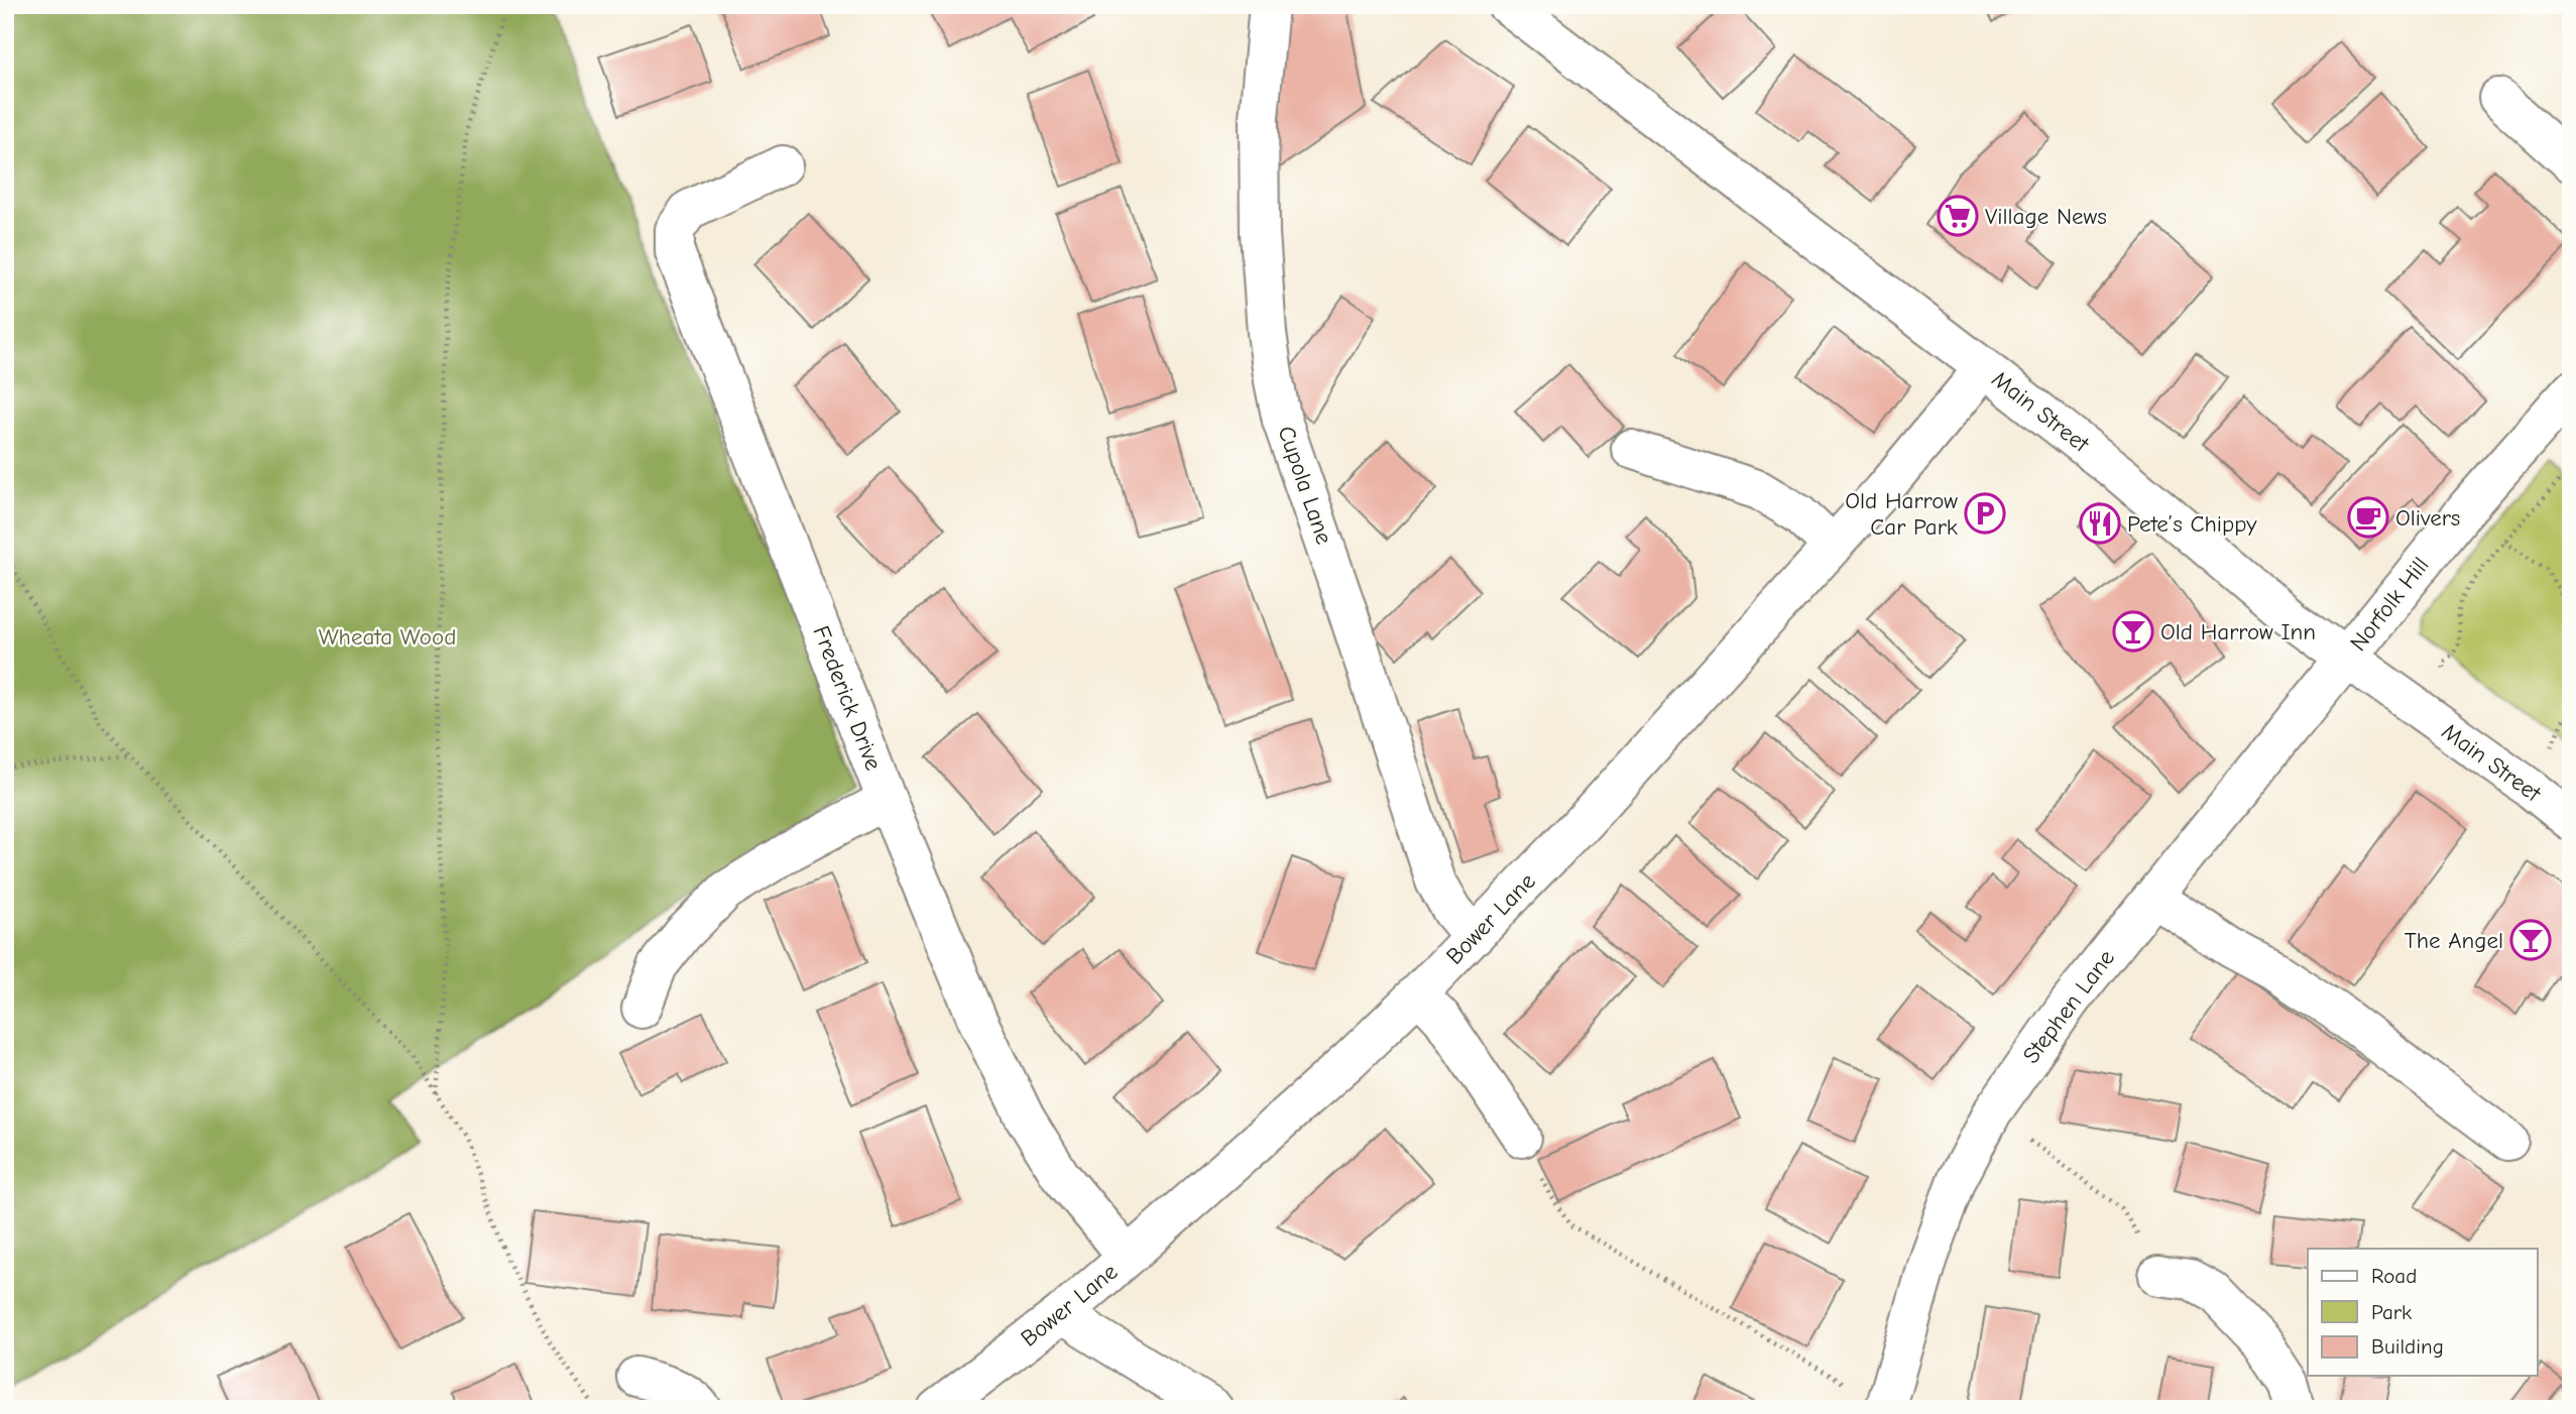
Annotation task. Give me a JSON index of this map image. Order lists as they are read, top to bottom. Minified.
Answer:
{"streets":{"street":["Main Street","Cupola Lane","Norfolk Hill","Frederick Drive","Bower Lane","Stephen Lane"]},"crossings":[["Main Street","Norfolk Hill"],["Main Street","Bower Lane"],["Main Street","Stephen Lane"],["Cupola Lane","Bower Lane"],["Norfolk Hill","Stephen Lane"],["Frederick Drive","Bower Lane"]],"parks":["Wheata Wood"],"places":{"supermarket":["Village News"],"parking":["Old Harrow Car Park"],"cafe":["Olivers"],"restaurant":["Pete’s Chippy"],"bar":["Old Harrow Inn","The Angel"]},"legend":["Road","Park","Building"]}
